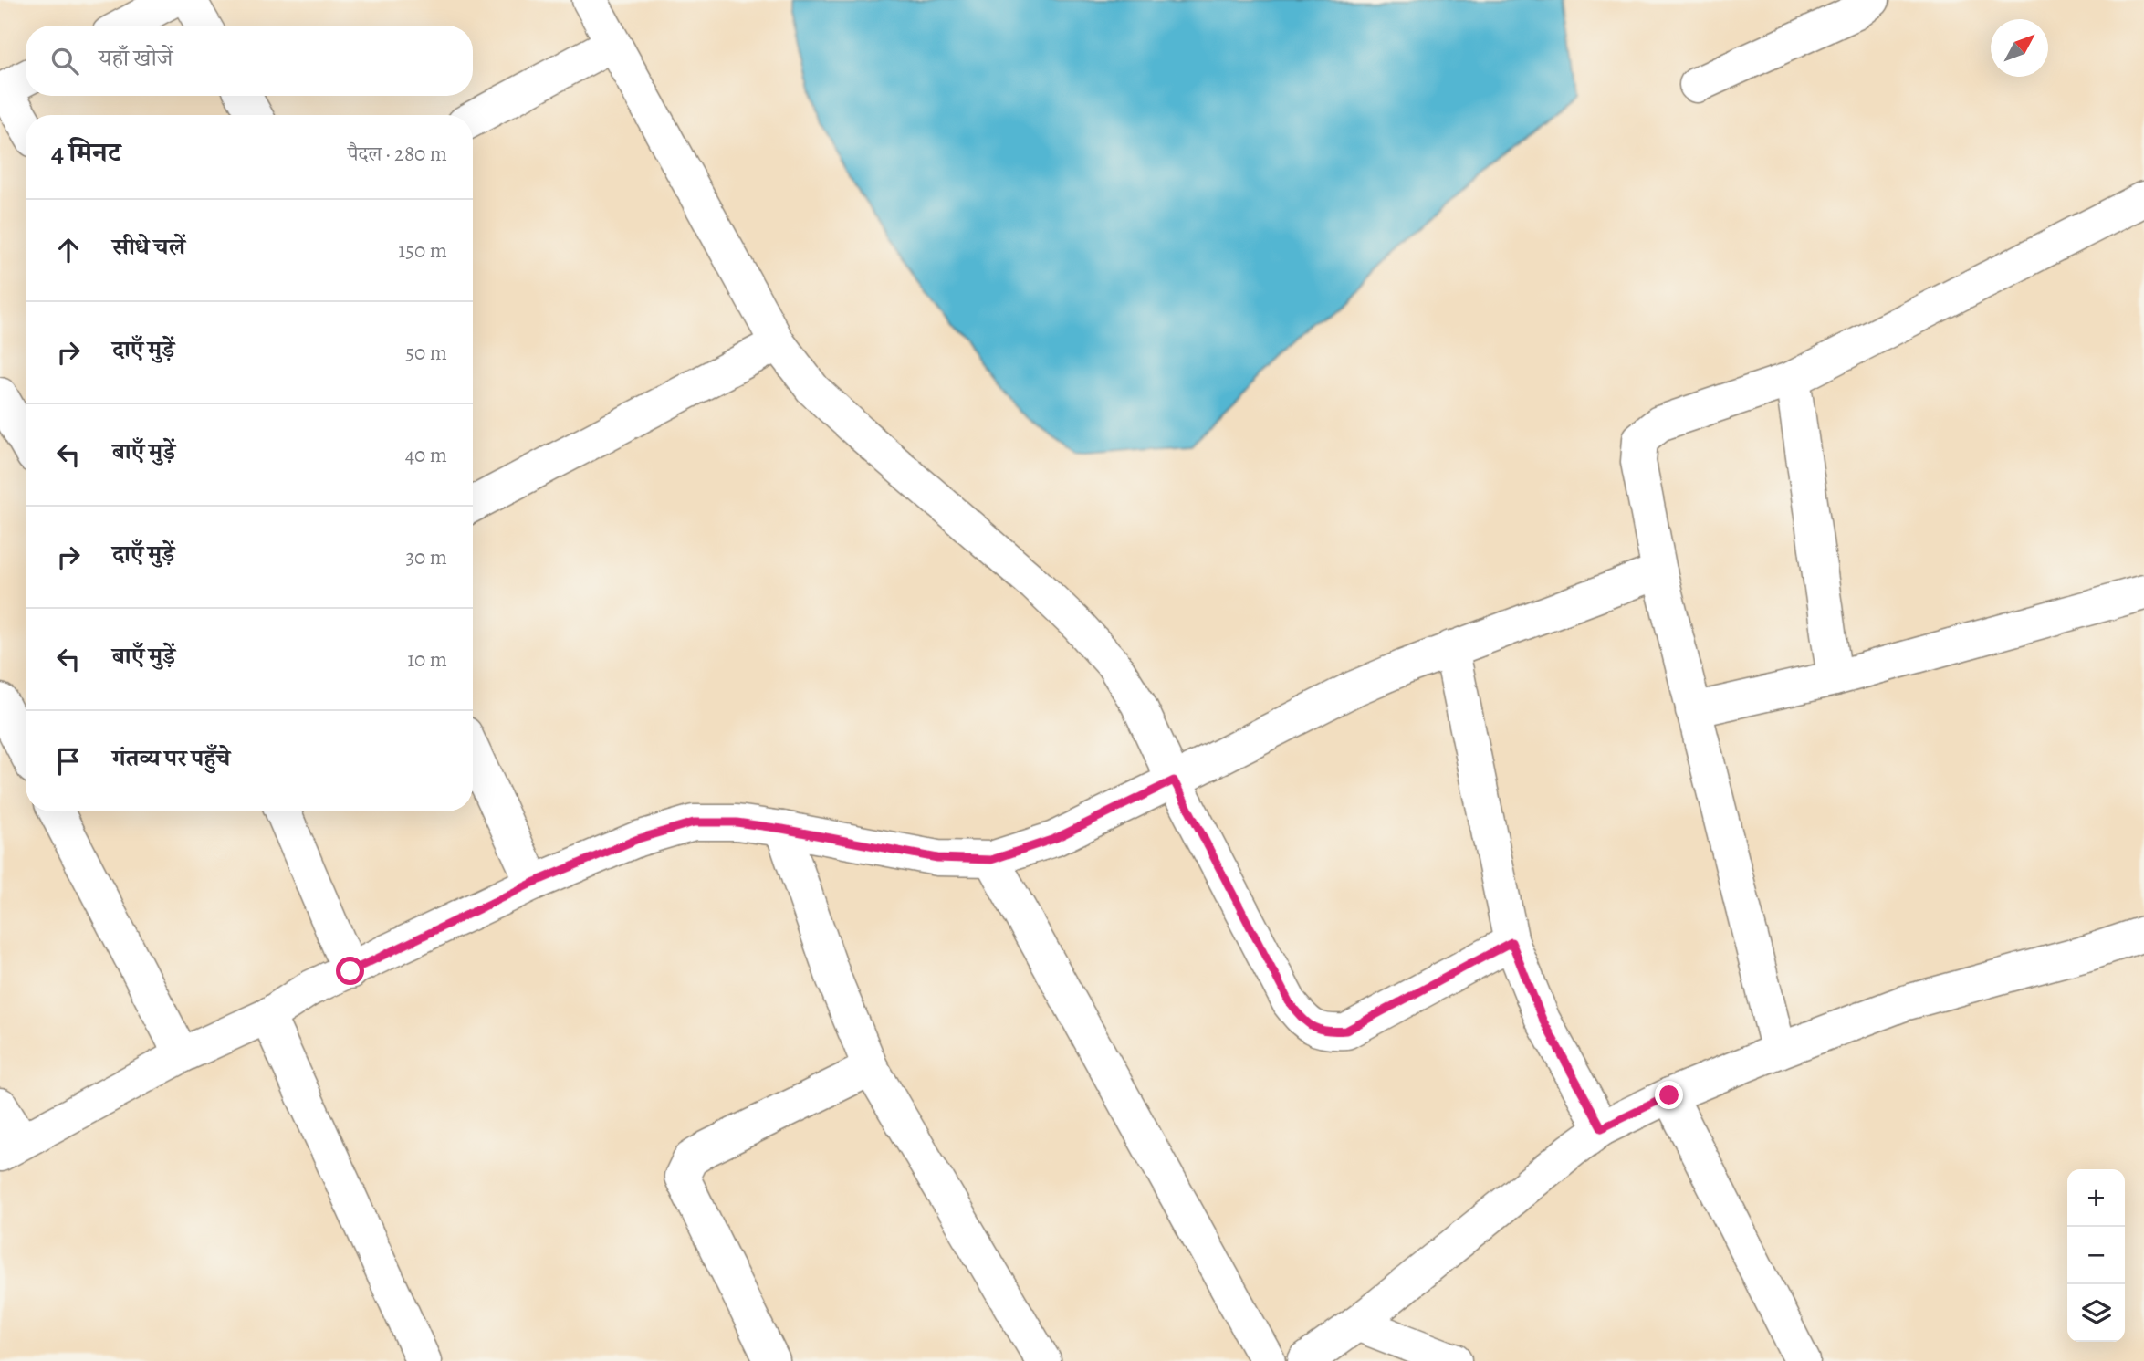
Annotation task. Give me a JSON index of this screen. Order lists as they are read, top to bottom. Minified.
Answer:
{"north":"top right","page":{"search":"यहाँ खोजें","heading":["4 मिनट","पैदल · 280 m"],"list":[["सीधे चलें","150 m"],["दाएँ मुड़ें","50 m"],["बाएँ मुड़ें","40 m"],["दाएँ मुड़ें","30 m"],["बाएँ मुड़ें","10 m"],"गंतव्य पर पहुँचे"],"map_buttons":["+","−"]}}
